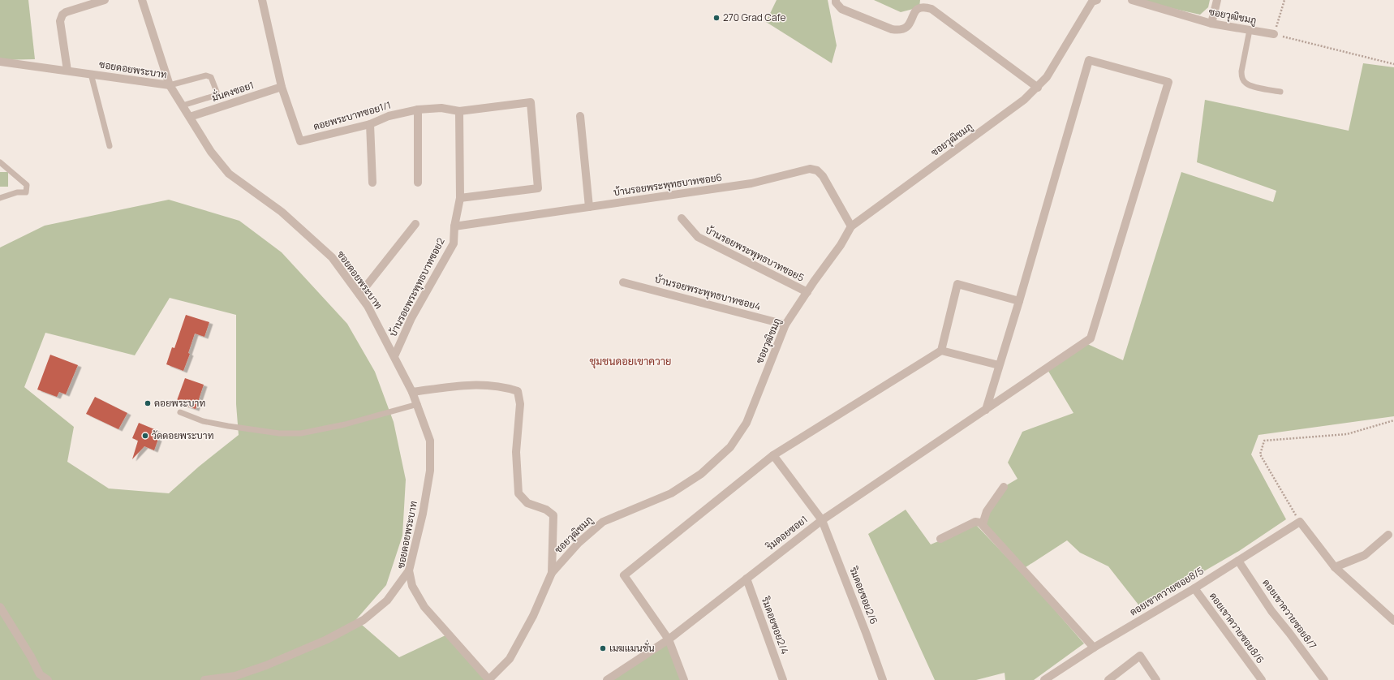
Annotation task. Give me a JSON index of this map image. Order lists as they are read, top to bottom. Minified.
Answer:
{"streets":{"street":["ซอยวุฒิชมภู","ซอยดอยพระบาท","มั่นคงซอย1","ดอยพระบาทซอย1/1","บ้านรอยพระพุทธบาทซอย6","บ้านรอยพระพุทธบาทซอย5","บ้านรอยพระพุทธบาทซอย2","บ้านรอยพระพุทธบาทซอย4","ริมดอยซอย1","ดอยเขาควายซอย8/5","ริมดอยซอย2/6","ดอยเขาควายซอย8/7","ริมดอยซอย2/4","ดอยเขาควายซอย8/6"]},"crossings":[["ซอยวุฒิชมภู","ซอยดอยพระบาท"],["ซอยวุฒิชมภู","บ้านรอยพระพุทธบาทซอย6"],["ซอยวุฒิชมภู","บ้านรอยพระพุทธบาทซอย5"],["ซอยวุฒิชมภู","บ้านรอยพระพุทธบาทซอย4"],["ซอยดอยพระบาท","มั่นคงซอย1"],["ซอยดอยพระบาท","บ้านรอยพระพุทธบาทซอย2"],["มั่นคงซอย1","ดอยพระบาทซอย1/1"],["ดอยพระบาทซอย1/1","บ้านรอยพระพุทธบาทซอย2"],["บ้านรอยพระพุทธบาทซอย6","บ้านรอยพระพุทธบาทซอย2"],["ริมดอยซอย1","ริมดอยซอย2/6"],["ริมดอยซอย1","ริมดอยซอย2/4"],["ดอยเขาควายซอย8/5","ดอยเขาควายซอย8/7"],["ดอยเขาควายซอย8/5","ดอยเขาควายซอย8/6"]],"districts":["ชุมชนดอยเขาควาย"],"places":["270 Grad Cafe","ดอยพระบาท","วัดดอยพระบาท","เมฆแมนชั่น"]}
